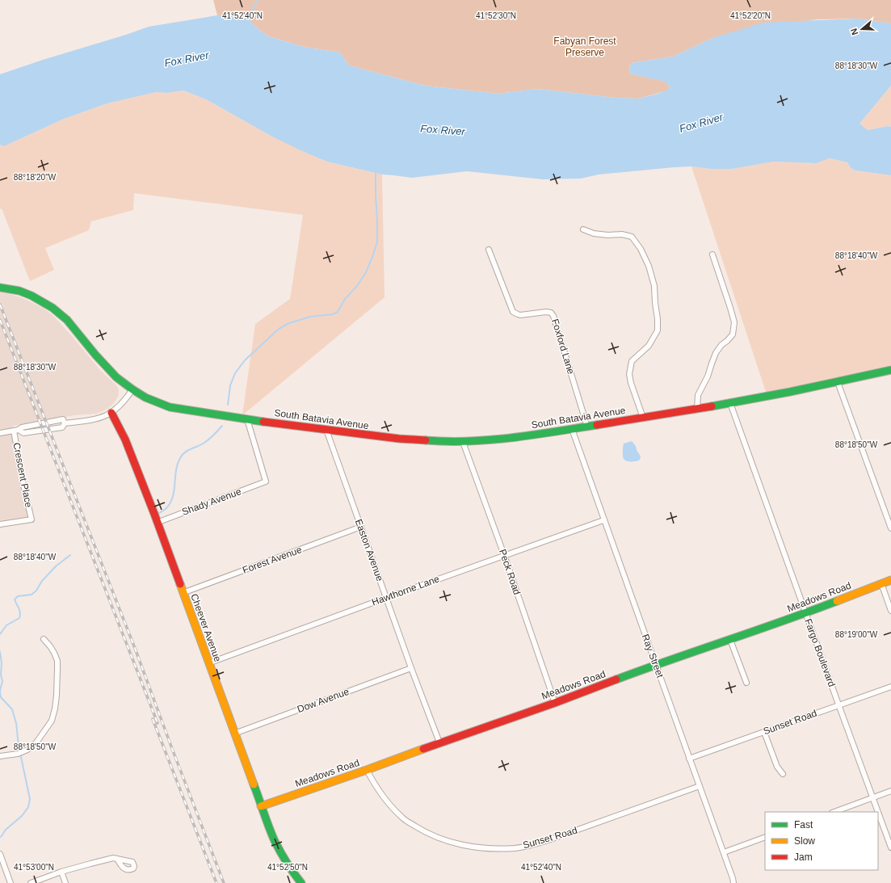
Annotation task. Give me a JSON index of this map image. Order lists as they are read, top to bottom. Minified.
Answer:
{"streets":{"street":["Foxford Lane","South Batavia Avenue","Crescent Place","Shady Avenue","Easton Avenue","Forest Avenue","Peck Road","Hawthorne Lane","Meadows Road","Cheever Avenue","Fargo Boulevard","Ray Street","Dow Avenue","Sunset Road"]},"crossings":[["Foxford Lane","South Batavia Avenue"],["South Batavia Avenue","Shady Avenue"],["South Batavia Avenue","Easton Avenue"],["South Batavia Avenue","Peck Road"],["South Batavia Avenue","Fargo Boulevard"],["South Batavia Avenue","Ray Street"],["Shady Avenue","Cheever Avenue"],["Easton Avenue","Forest Avenue"],["Easton Avenue","Hawthorne Lane"],["Easton Avenue","Meadows Road"],["Easton Avenue","Dow Avenue"],["Forest Avenue","Cheever Avenue"],["Peck Road","Hawthorne Lane"],["Peck Road","Meadows Road"],["Hawthorne Lane","Cheever Avenue"],["Hawthorne Lane","Ray Street"],["Meadows Road","Cheever Avenue"],["Meadows Road","Fargo Boulevard"],["Meadows Road","Ray Street"],["Meadows Road","Sunset Road"],["Cheever Avenue","Dow Avenue"],["Fargo Boulevard","Sunset Road"],["Ray Street","Sunset Road"]],"water":["Fox River"],"parks":["Fabyan Forest Preserve"],"legend":["Fast","Slow","Jam"],"north":"left","coordinates":["41°52'40\"N","41°52'30\"N","41°52'20\"N","88°18'30\"W","88°18'20\"W","88°18'40\"W","88°18'50\"W","88°19'00\"W","41°53'00\"N","41°52'50\"N"]}
